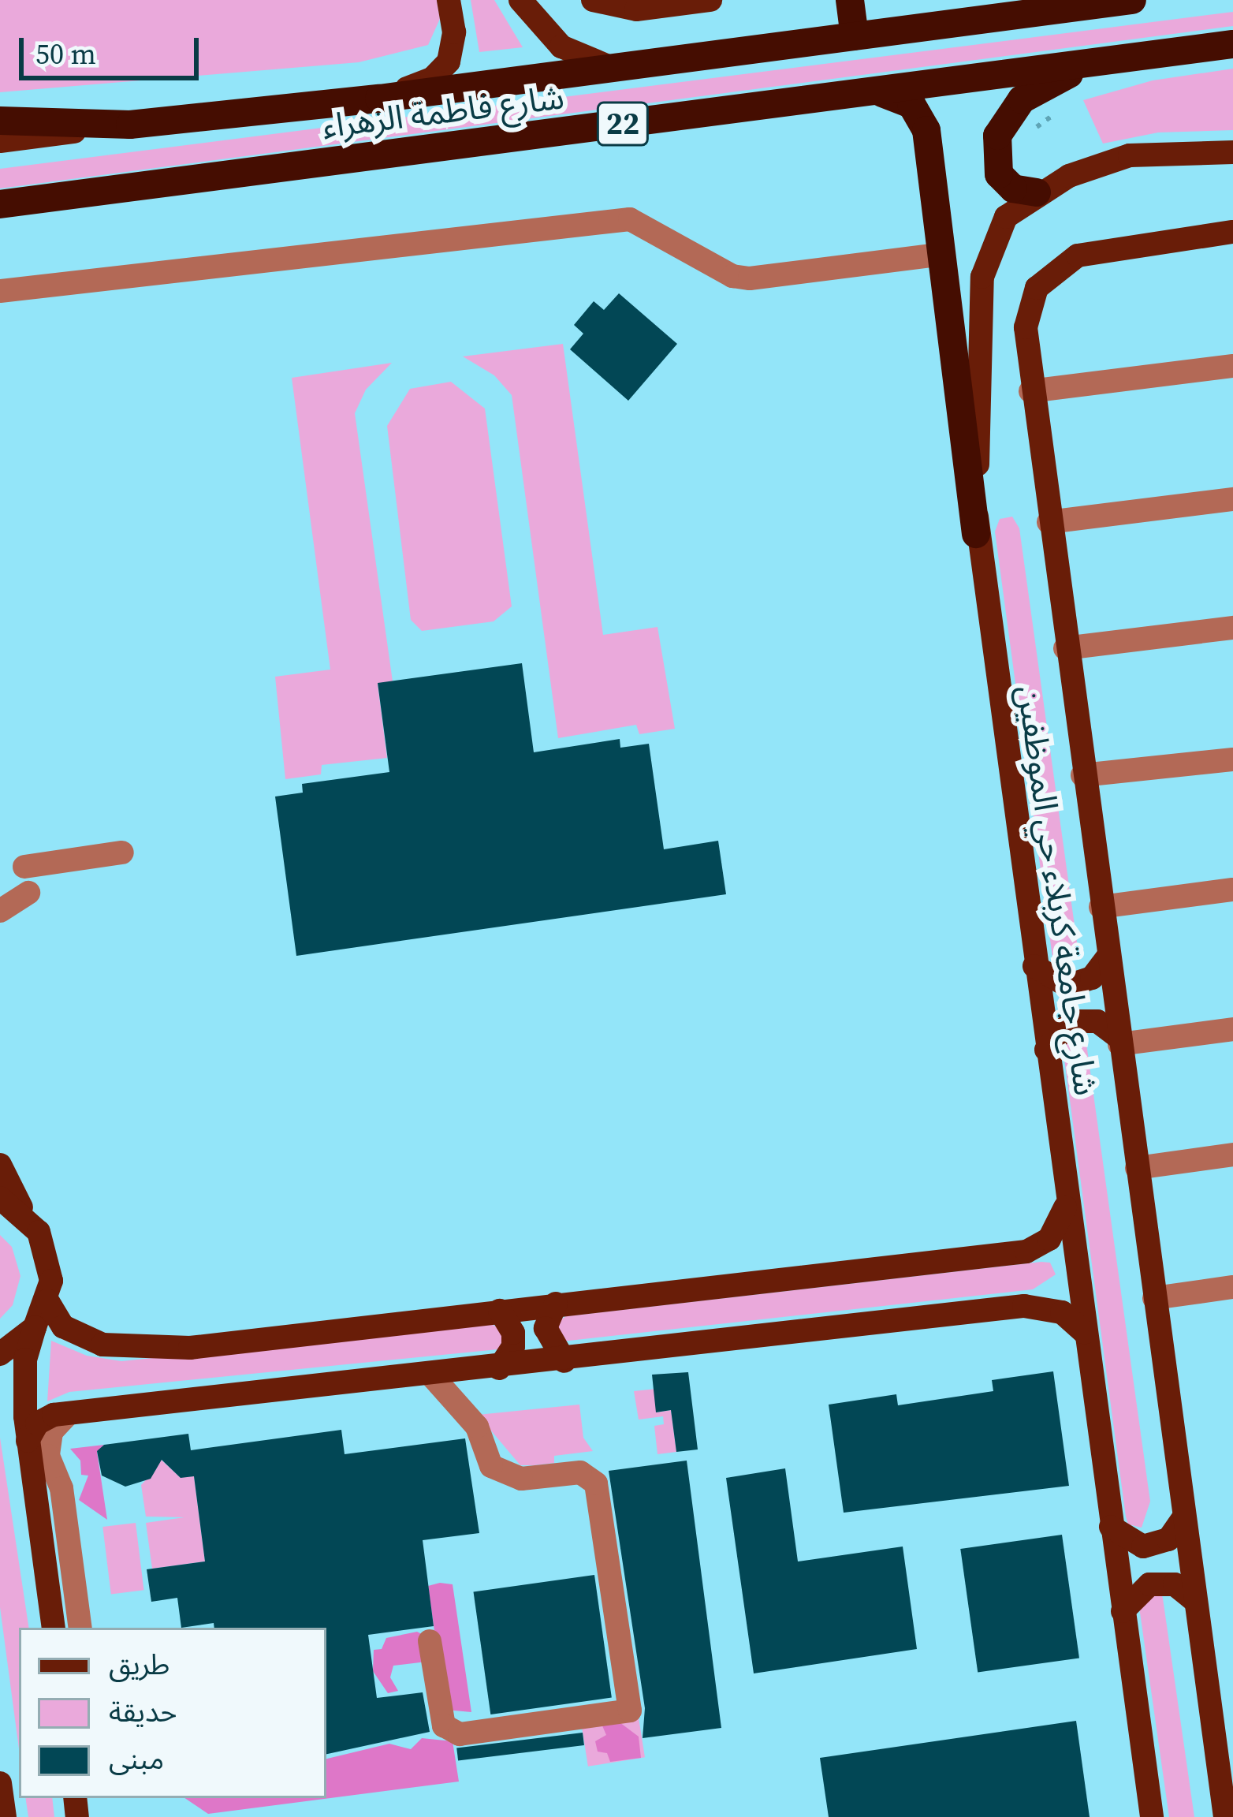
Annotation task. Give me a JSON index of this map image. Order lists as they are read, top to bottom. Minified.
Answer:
{"streets":{"highway":["شارع فاطمة الزهراء","22"],"main road":["شارع جامعة كربلاء حي الموظفين"]},"legend":["طريق","حديقة","مبنى"],"scale_bar":"50 m"}
